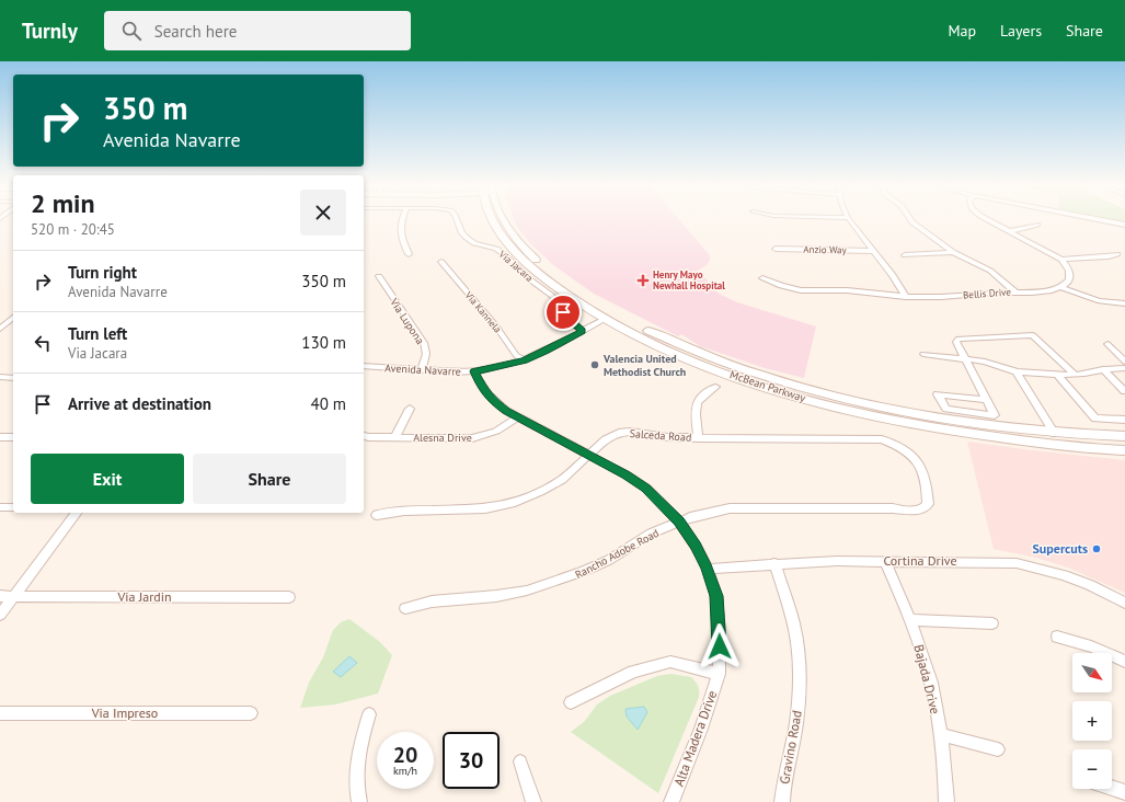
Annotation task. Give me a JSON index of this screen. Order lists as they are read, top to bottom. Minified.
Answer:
{"streets":{"main road":["McBean Parkway"],"street":["Anzio Way","Via Jacara","Bellis Drive","Via Kannela","Via Lupona","Avenida Navarre","Salceda Road","Alesna Drive","Rancho Adobe Road","Cortina Drive","Via Jardin","Bajada Drive","Via Impreso","Alta Madera Drive","Gravino Road"]},"crossings":[["Via Jacara","Avenida Navarre"],["Via Kannela","Avenida Navarre"],["Via Lupona","Avenida Navarre"],["Avenida Navarre","McBean Parkway"],["Avenida Navarre","Alta Madera Drive"],["Salceda Road","Rancho Adobe Road"],["Salceda Road","Alta Madera Drive"],["Alesna Drive","Alta Madera Drive"],["Rancho Adobe Road","Alta Madera Drive"],["Cortina Drive","Bajada Drive"],["Cortina Drive","Alta Madera Drive"],["Cortina Drive","Gravino Road"]],"places":{"health":["Henry Mayo Newhall Hospital"],"other":["Valencia United Methodist Church","Supercuts"]},"north":"bottom right","page":{"header":"Turnly","search":"Search here","nav":["Map","Layers","Share"],"turn":["350 m","Avenida Navarre"],"heading":["2 min","520 m · 20:45"],"list":[{"name":"Turn right","note":"Avenida Navarre","value":"350 m"},{"name":"Turn left","note":"Via Jacara","value":"130 m"},{"name":"Arrive at destination","value":"40 m"}],"buttons":["Exit","Share"],"map_buttons":["+","−"],"speed":"20 km/h","limit":"30"}}
